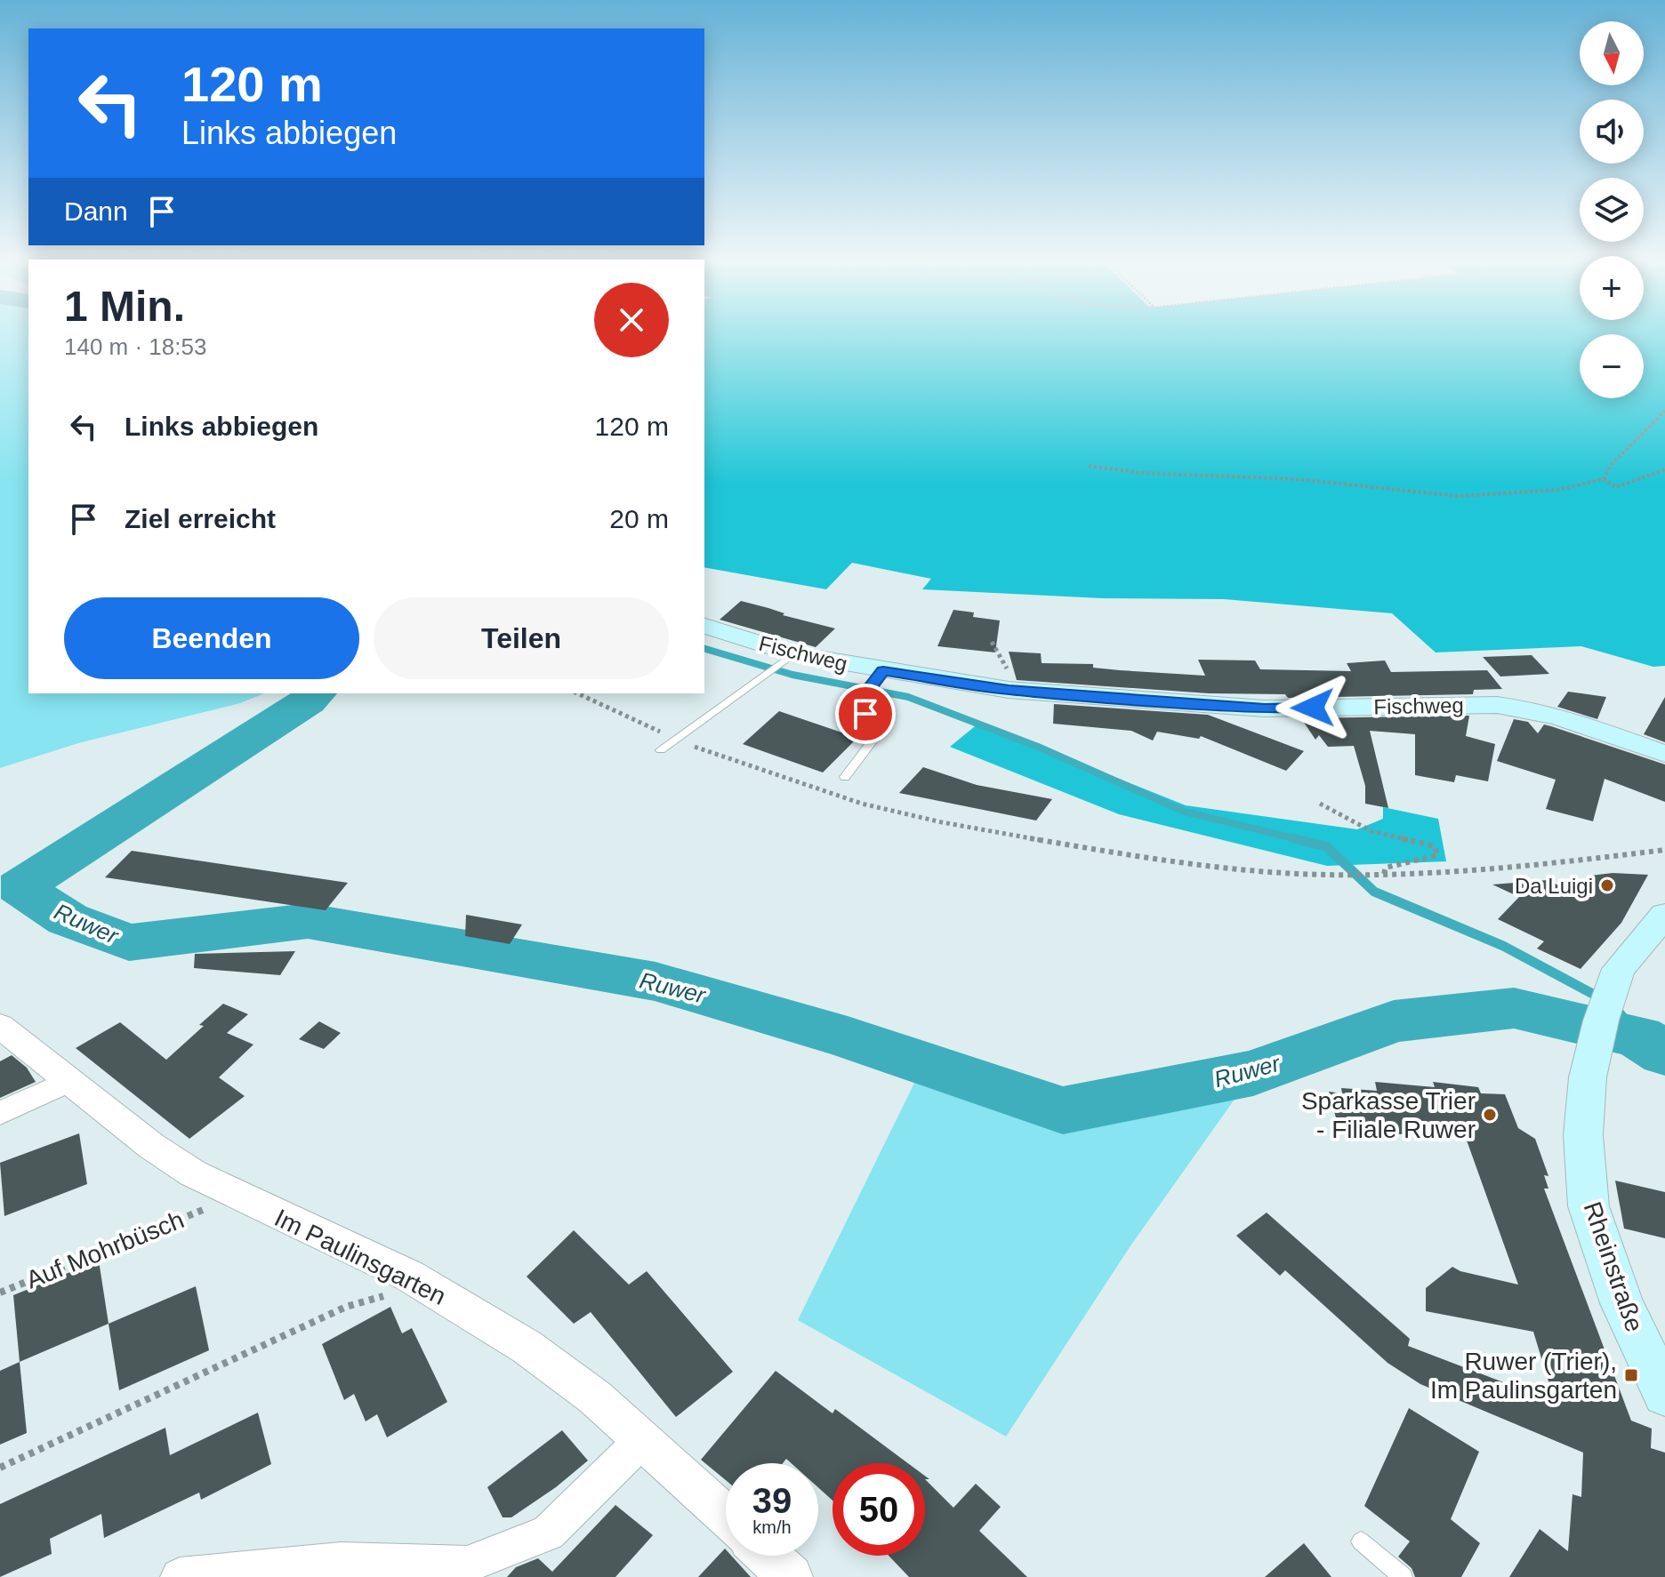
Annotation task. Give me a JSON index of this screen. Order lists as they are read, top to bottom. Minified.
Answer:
{"streets":{"main road":["Fischweg","Rheinstraße"],"street":["Im Paulinsgarten"],"path":["Auf Mohrbüsch"]},"water":["Ruwer"],"places":{"other":["Da Luigi","Sparkasse Trier - Filiale Ruwer"],"transit":["Ruwer (Trier), Im Paulinsgarten"]},"north":"bottom","page":{"map_buttons":["+","−"],"turn":["120 m","Links abbiegen"],"then":"Dann","heading":["1 Min.","140 m · 18:53"],"list":[{"name":"Links abbiegen","value":"120 m"},{"name":"Ziel erreicht","value":"20 m"}],"buttons":["Beenden","Teilen"],"speed":"39 km/h","limit":"50"}}
